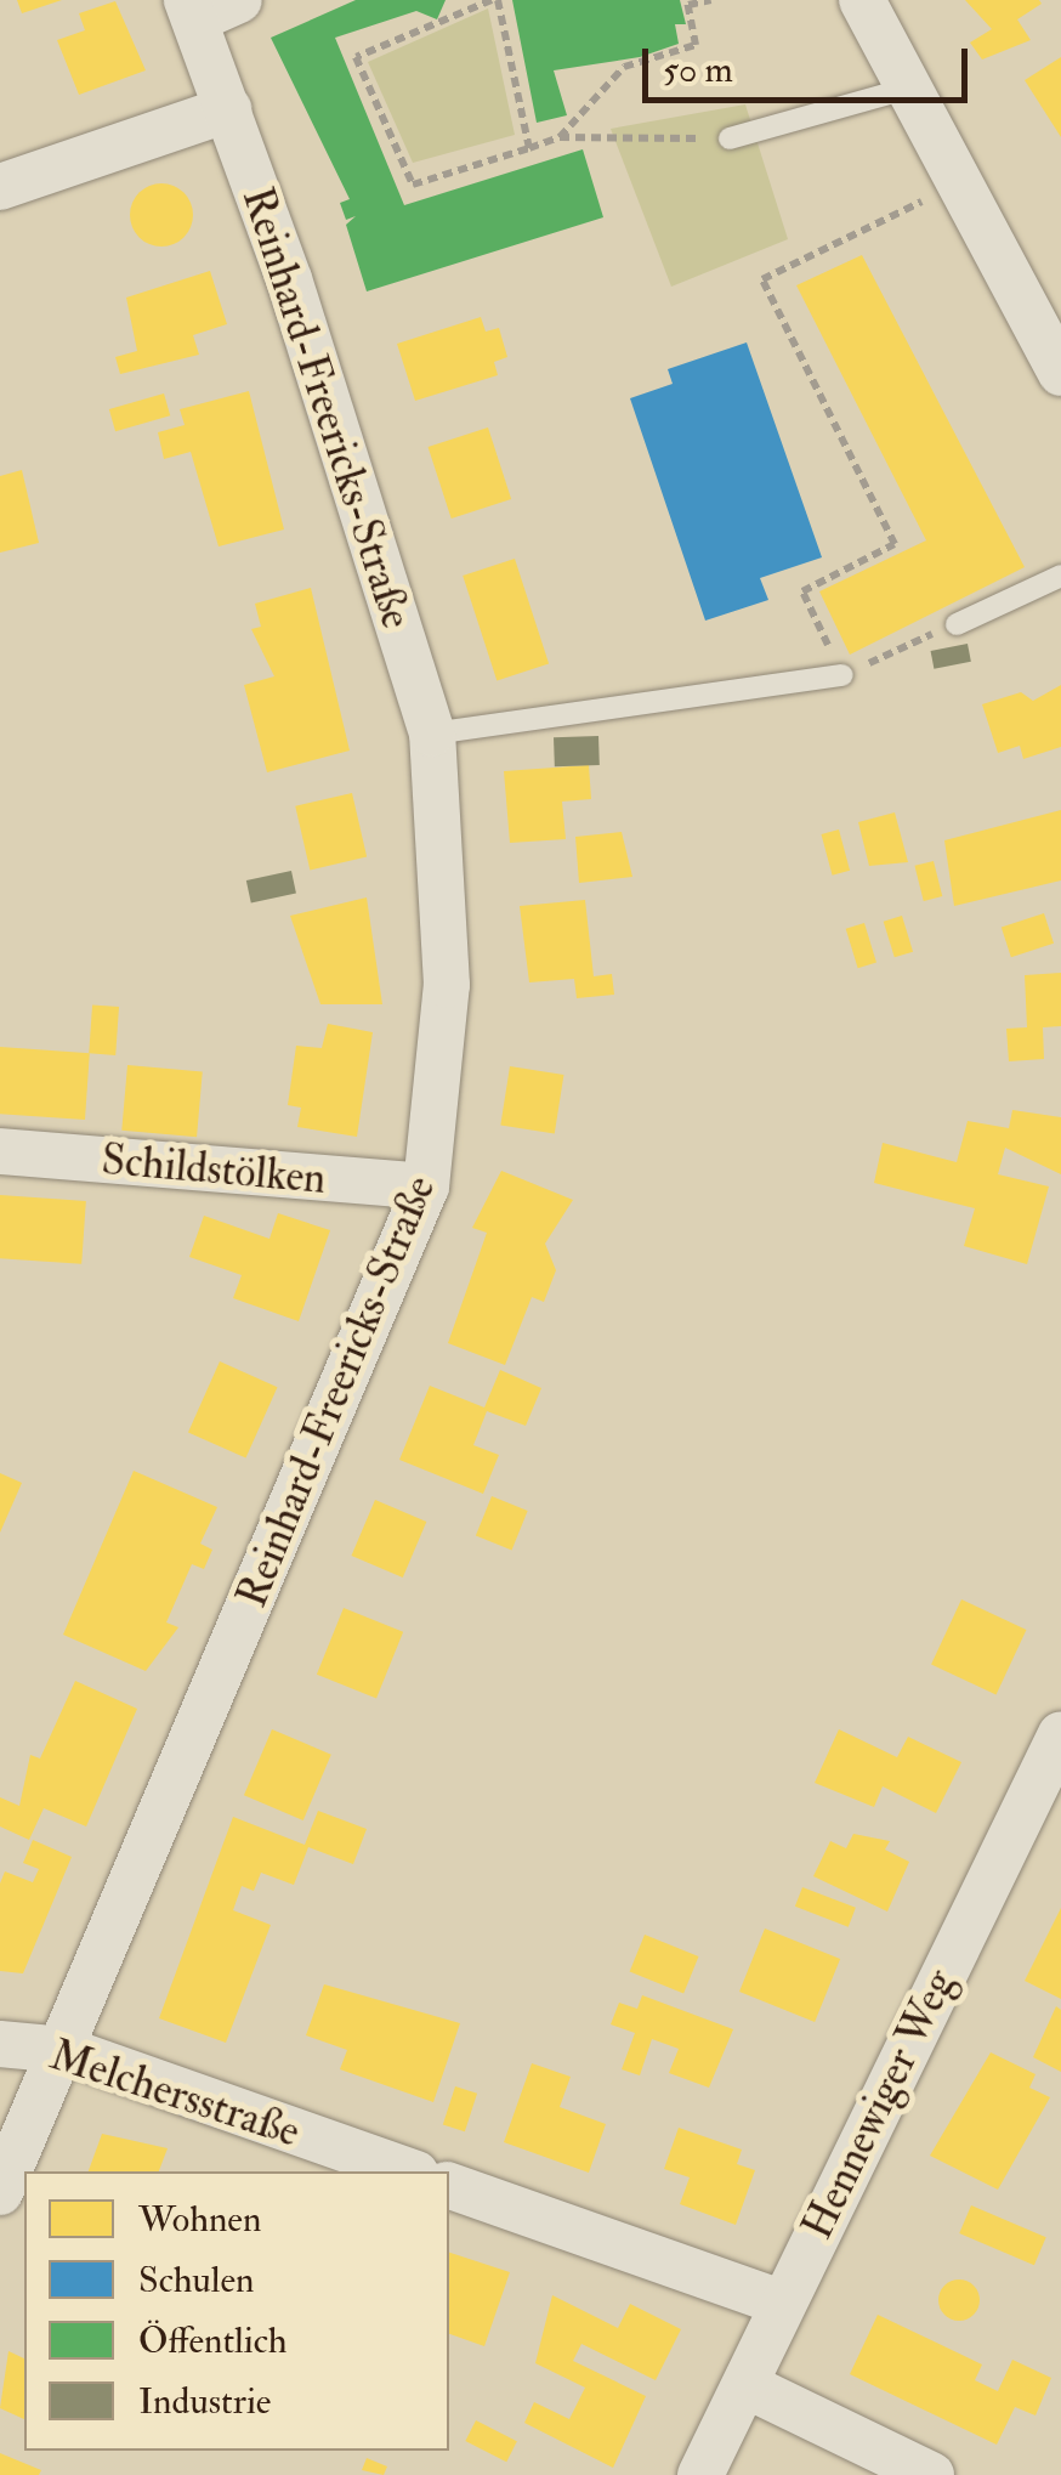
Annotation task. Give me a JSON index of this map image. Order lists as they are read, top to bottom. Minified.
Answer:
{"streets":{"street":["Reinhard-Freericks-Straße","Schildstölken","Melchersstraße","Hennewiger Weg"]},"crossings":[["Reinhard-Freericks-Straße","Schildstölken"],["Reinhard-Freericks-Straße","Melchersstraße"]],"legend":["Wohnen","Schulen","Öffentlich","Industrie"],"scale_bar":"50 m"}
